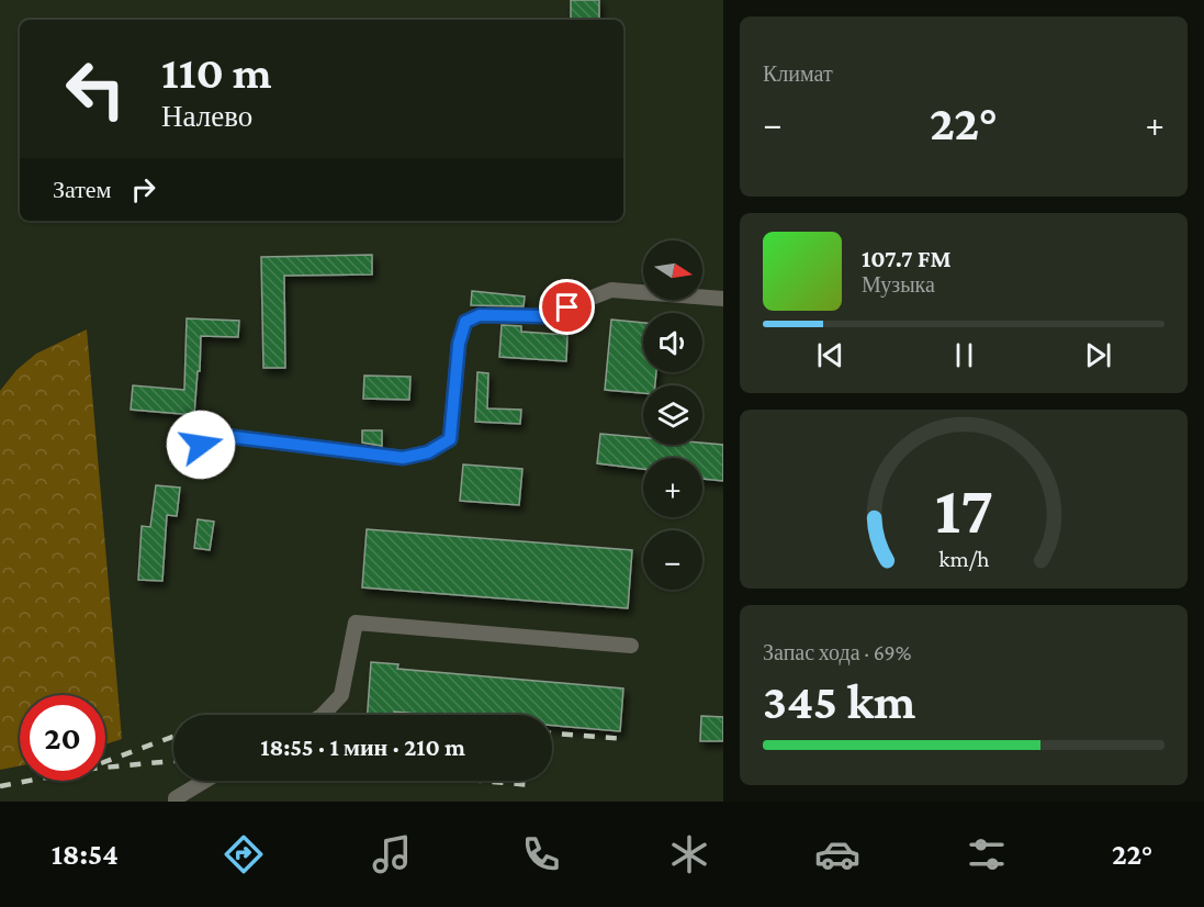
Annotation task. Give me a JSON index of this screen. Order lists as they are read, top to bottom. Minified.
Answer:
{"north":"right","page":{"tile":["Климат",["Запас хода · 69%","345 km"]],"turn":["110 m","Налево"],"heat":["−","22°","+"],"then":"Затем","song":["107.7 FM","Музыка"],"map_buttons":["+","−"],"limit":"20","trip":"18:55 · 1 мин · 210 m","tabs":["18:54","22°"],"gauge":["17","km/h"]}}
